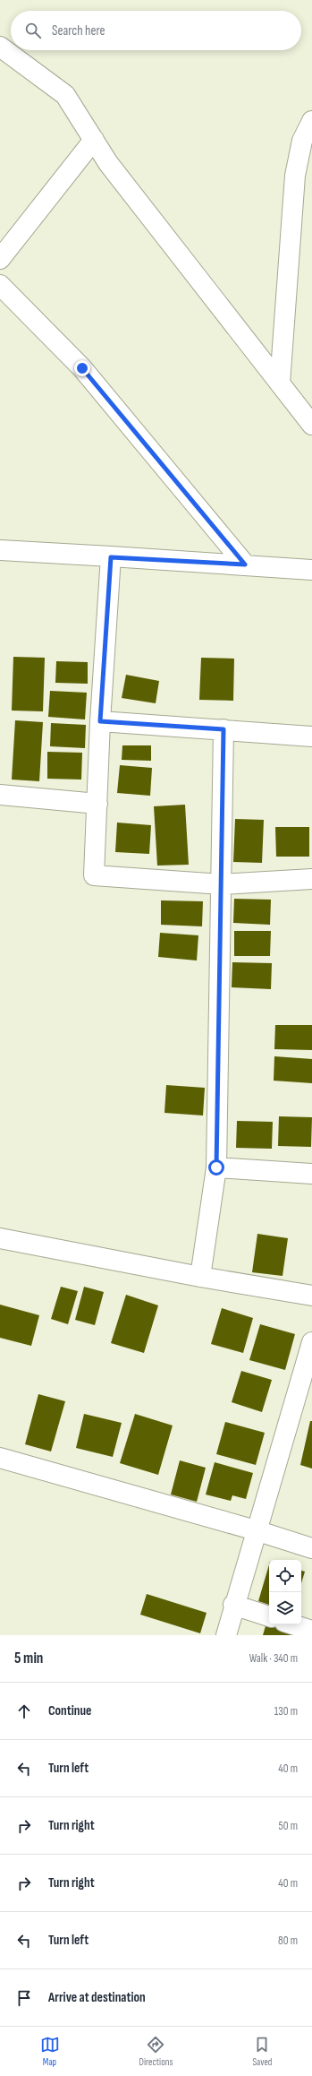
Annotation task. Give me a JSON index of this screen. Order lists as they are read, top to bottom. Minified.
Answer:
{"page":{"search":"Search here","heading":["5 min","Walk · 340 m"],"list":[["Continue","130 m"],["Turn left","40 m"],["Turn right","50 m"],["Turn right","40 m"],["Turn left","80 m"],"Arrive at destination"],"nav":["Map","Directions","Saved"]}}
